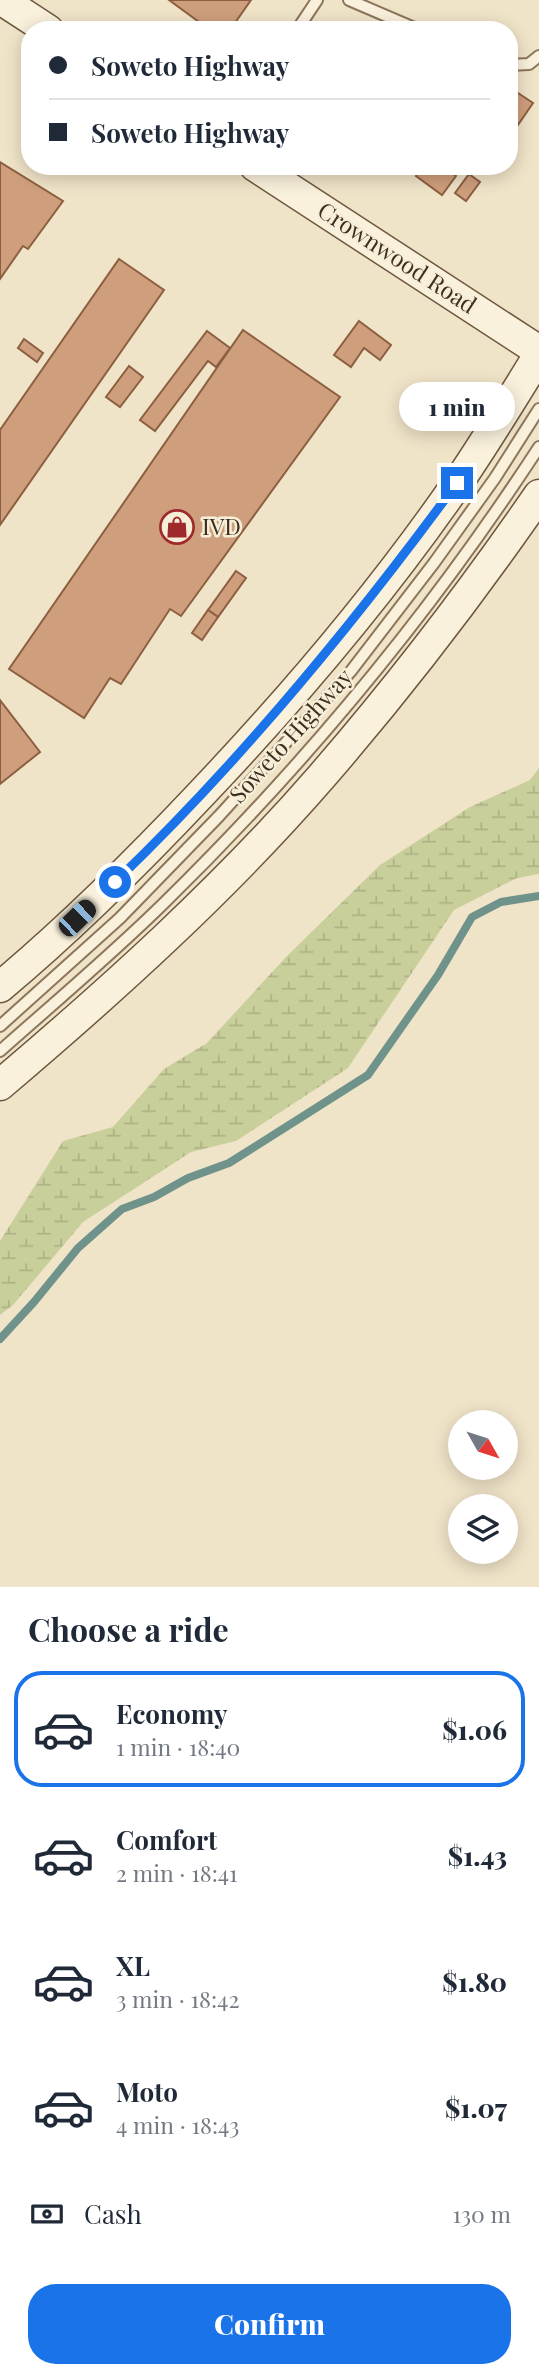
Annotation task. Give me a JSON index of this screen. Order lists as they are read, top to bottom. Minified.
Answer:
{"streets":{"main road":["Crownwood Road","Soweto Highway"]},"crossings":[["Crownwood Road","Soweto Highway"]],"places":{"shop":["IVD"]},"north":"bottom right","page":{"banner":["Soweto Highway","Soweto Highway"],"bubble":"1 min","heading":"Choose a ride","list":[{"name":"Economy","note":"1 min · 18:40","value":"$1.06"},{"name":"Comfort","note":"2 min · 18:41","value":"$1.43"},{"name":"XL","note":"3 min · 18:42","value":"$1.80"},{"name":"Moto","note":"4 min · 18:43","value":"$1.07"}],"pay":["Cash","130 m"],"buttons":"Confirm"}}
